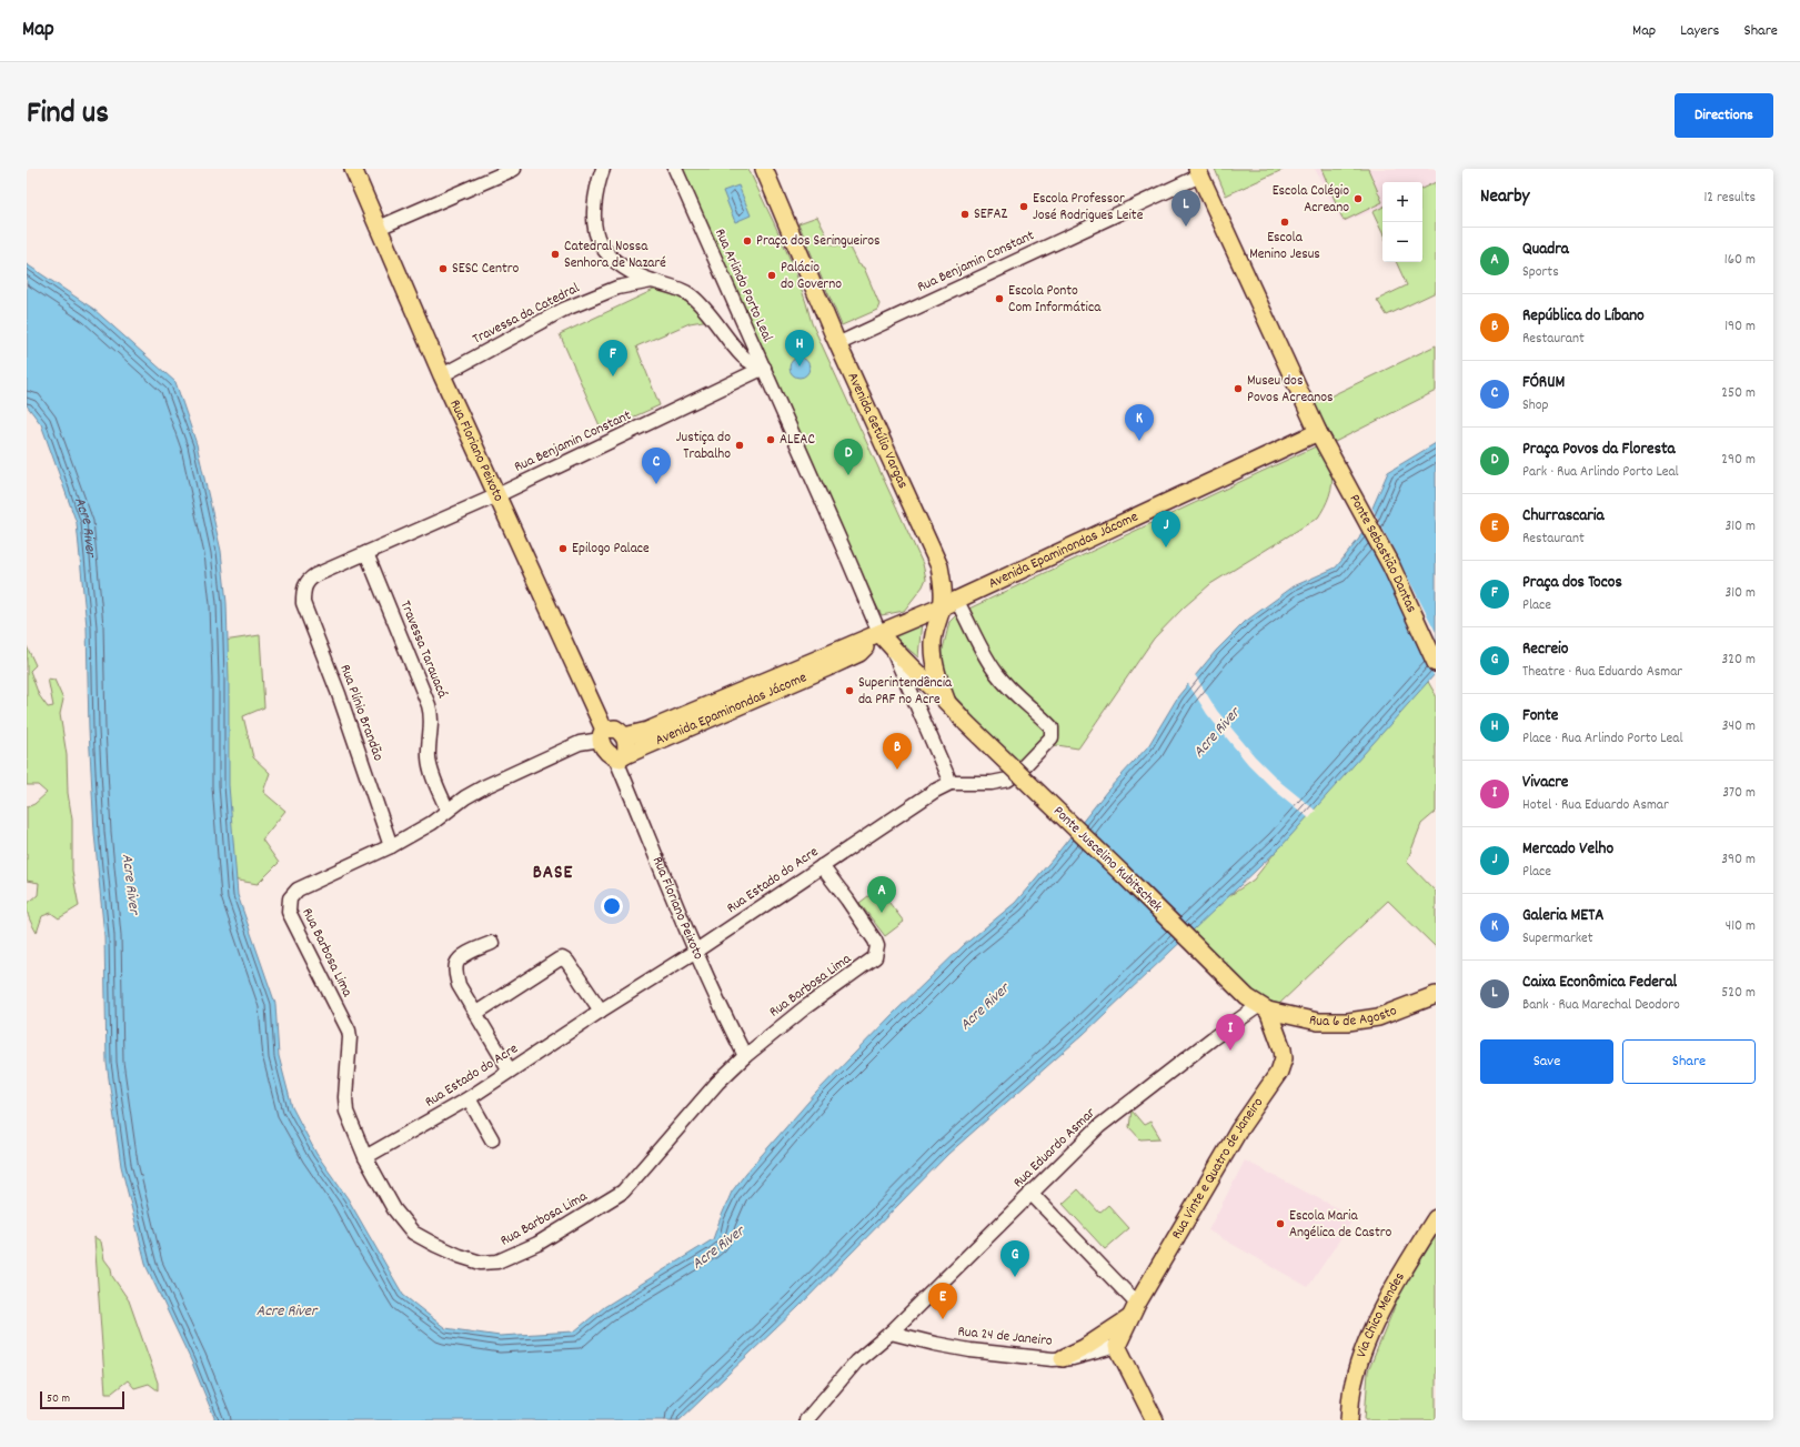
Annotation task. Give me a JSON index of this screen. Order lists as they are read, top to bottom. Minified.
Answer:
{"streets":{"main road":["Avenida Getúlio Vargas","Rua Floriano Peixoto","Avenida Epaminondas Jácome","Ponte Sebastião Dantas","Ponte Juscelino Kubitschek","Rua 6 de Agosto","Rua Vinte e Quatro de Janeiro","Via Chico Mendes"],"street":["Rua Benjamin Constant","Rua Arlindo Porto Leal","Travessa da Catedral","Travessa Tarauacá","Rua Plínio Brandão","Rua Estado do Acre","Rua Barbosa Lima","Rua Eduardo Asmar","Rua 24 de Janeiro"]},"crossings":[["Rua Benjamin Constant","Rua Arlindo Porto Leal"],["Rua Benjamin Constant","Travessa da Catedral"],["Rua Benjamin Constant","Avenida Getúlio Vargas"],["Rua Benjamin Constant","Rua Floriano Peixoto"],["Rua Benjamin Constant","Ponte Sebastião Dantas"],["Rua Benjamin Constant","Travessa Tarauacá"],["Rua Benjamin Constant","Rua Plínio Brandão"],["Rua Arlindo Porto Leal","Travessa da Catedral"],["Rua Arlindo Porto Leal","Avenida Getúlio Vargas"],["Rua Arlindo Porto Leal","Avenida Epaminondas Jácome"],["Travessa da Catedral","Rua Floriano Peixoto"],["Avenida Getúlio Vargas","Avenida Epaminondas Jácome"],["Avenida Getúlio Vargas","Ponte Juscelino Kubitschek"],["Avenida Getúlio Vargas","Rua Estado do Acre"],["Rua Floriano Peixoto","Avenida Epaminondas Jácome"],["Rua Floriano Peixoto","Rua Estado do Acre"],["Rua Floriano Peixoto","Rua Barbosa Lima"],["Avenida Epaminondas Jácome","Ponte Sebastião Dantas"],["Avenida Epaminondas Jácome","Rua Estado do Acre"],["Rua Plínio Brandão","Rua Barbosa Lima"],["Ponte Juscelino Kubitschek","Rua 6 de Agosto"],["Ponte Juscelino Kubitschek","Rua Eduardo Asmar"],["Ponte Juscelino Kubitschek","Rua Vinte e Quatro de Janeiro"],["Rua Estado do Acre","Rua Barbosa Lima"],["Rua 6 de Agosto","Rua Eduardo Asmar"],["Rua 6 de Agosto","Rua Vinte e Quatro de Janeiro"],["Rua Eduardo Asmar","Rua Vinte e Quatro de Janeiro"],["Rua Eduardo Asmar","Rua 24 de Janeiro"],["Rua Vinte e Quatro de Janeiro","Rua 24 de Janeiro"]],"districts":["BASE"],"water":["Acre River"],"places":["Escola Colégio Acreano","Escola Professor José Rodrigues Leite","SEFAZ","Escola Menino Jesus","Praça dos Seringueiros","Catedral Nossa Senhora de Nazaré","SESC Centro","Palácio do Governo","Escola Ponto Com Informática","Museu dos Povos Acreanos","ALEAC","Justiça do Trabalho","Epilogo Palace","Superintendência da PRF no Acre","Escola Maria Angélica de Castro"],"scale_bar":"50 m","page":{"header":"Map","nav":["Map","Layers","Share"],"title":"Find us","buttons":["Directions",["Save","Share"]],"heading":["Nearby","12 results"],"map_buttons":["+","−"],"pins":["L","H","F","K","D","C","J","B","A","I","G","E"],"list":[{"mark":"A","name":"Quadra","note":"Sports","value":"160 m"},{"mark":"B","name":"República do Líbano","note":"Restaurant","value":"190 m"},{"mark":"C","name":"FÓRUM","note":"Shop","value":"250 m"},{"mark":"D","name":"Praça Povos da Floresta","note":"Park · Rua Arlindo Porto Leal","value":"290 m"},{"mark":"E","name":"Churrascaria","note":"Restaurant","value":"310 m"},{"mark":"F","name":"Praça dos Tocos","note":"Place","value":"310 m"},{"mark":"G","name":"Recreio","note":"Theatre · Rua Eduardo Asmar","value":"320 m"},{"mark":"H","name":"Fonte","note":"Place · Rua Arlindo Porto Leal","value":"340 m"},{"mark":"I","name":"Vivacre","note":"Hotel · Rua Eduardo Asmar","value":"370 m"},{"mark":"J","name":"Mercado Velho","note":"Place","value":"390 m"},{"mark":"K","name":"Galeria META","note":"Supermarket","value":"410 m"},{"mark":"L","name":"Caixa Econômica Federal","note":"Bank · Rua Marechal Deodoro","value":"520 m"}],"scale":"50 m"}}
